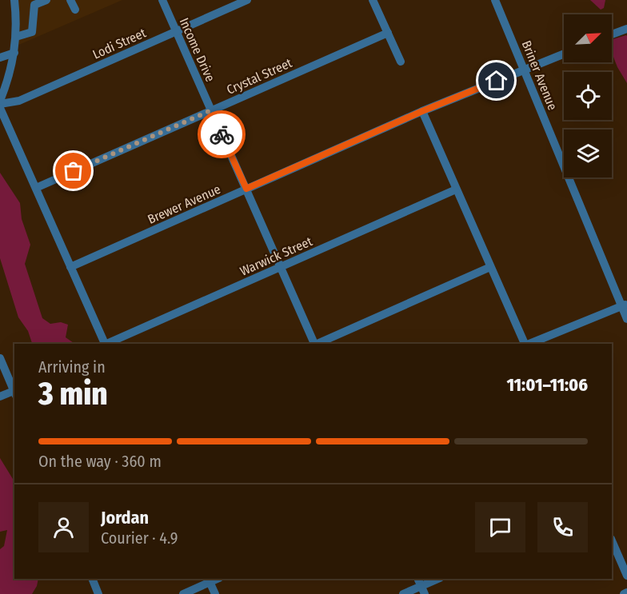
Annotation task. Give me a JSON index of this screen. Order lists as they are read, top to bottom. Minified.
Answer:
{"streets":{"street":["Lodi Street","Income Drive","Briner Avenue","Crystal Street","Brewer Avenue","Warwick Street"]},"crossings":[["Lodi Street","Income Drive"],["Income Drive","Crystal Street"],["Income Drive","Brewer Avenue"],["Income Drive","Warwick Street"],["Briner Avenue","Brewer Avenue"]],"north":"top right","page":{"heading":["3 min","Arriving in","11:01–11:06"],"panel":["Jordan","Courier · 4.9"],"bar":"On the way · 360 m"}}
